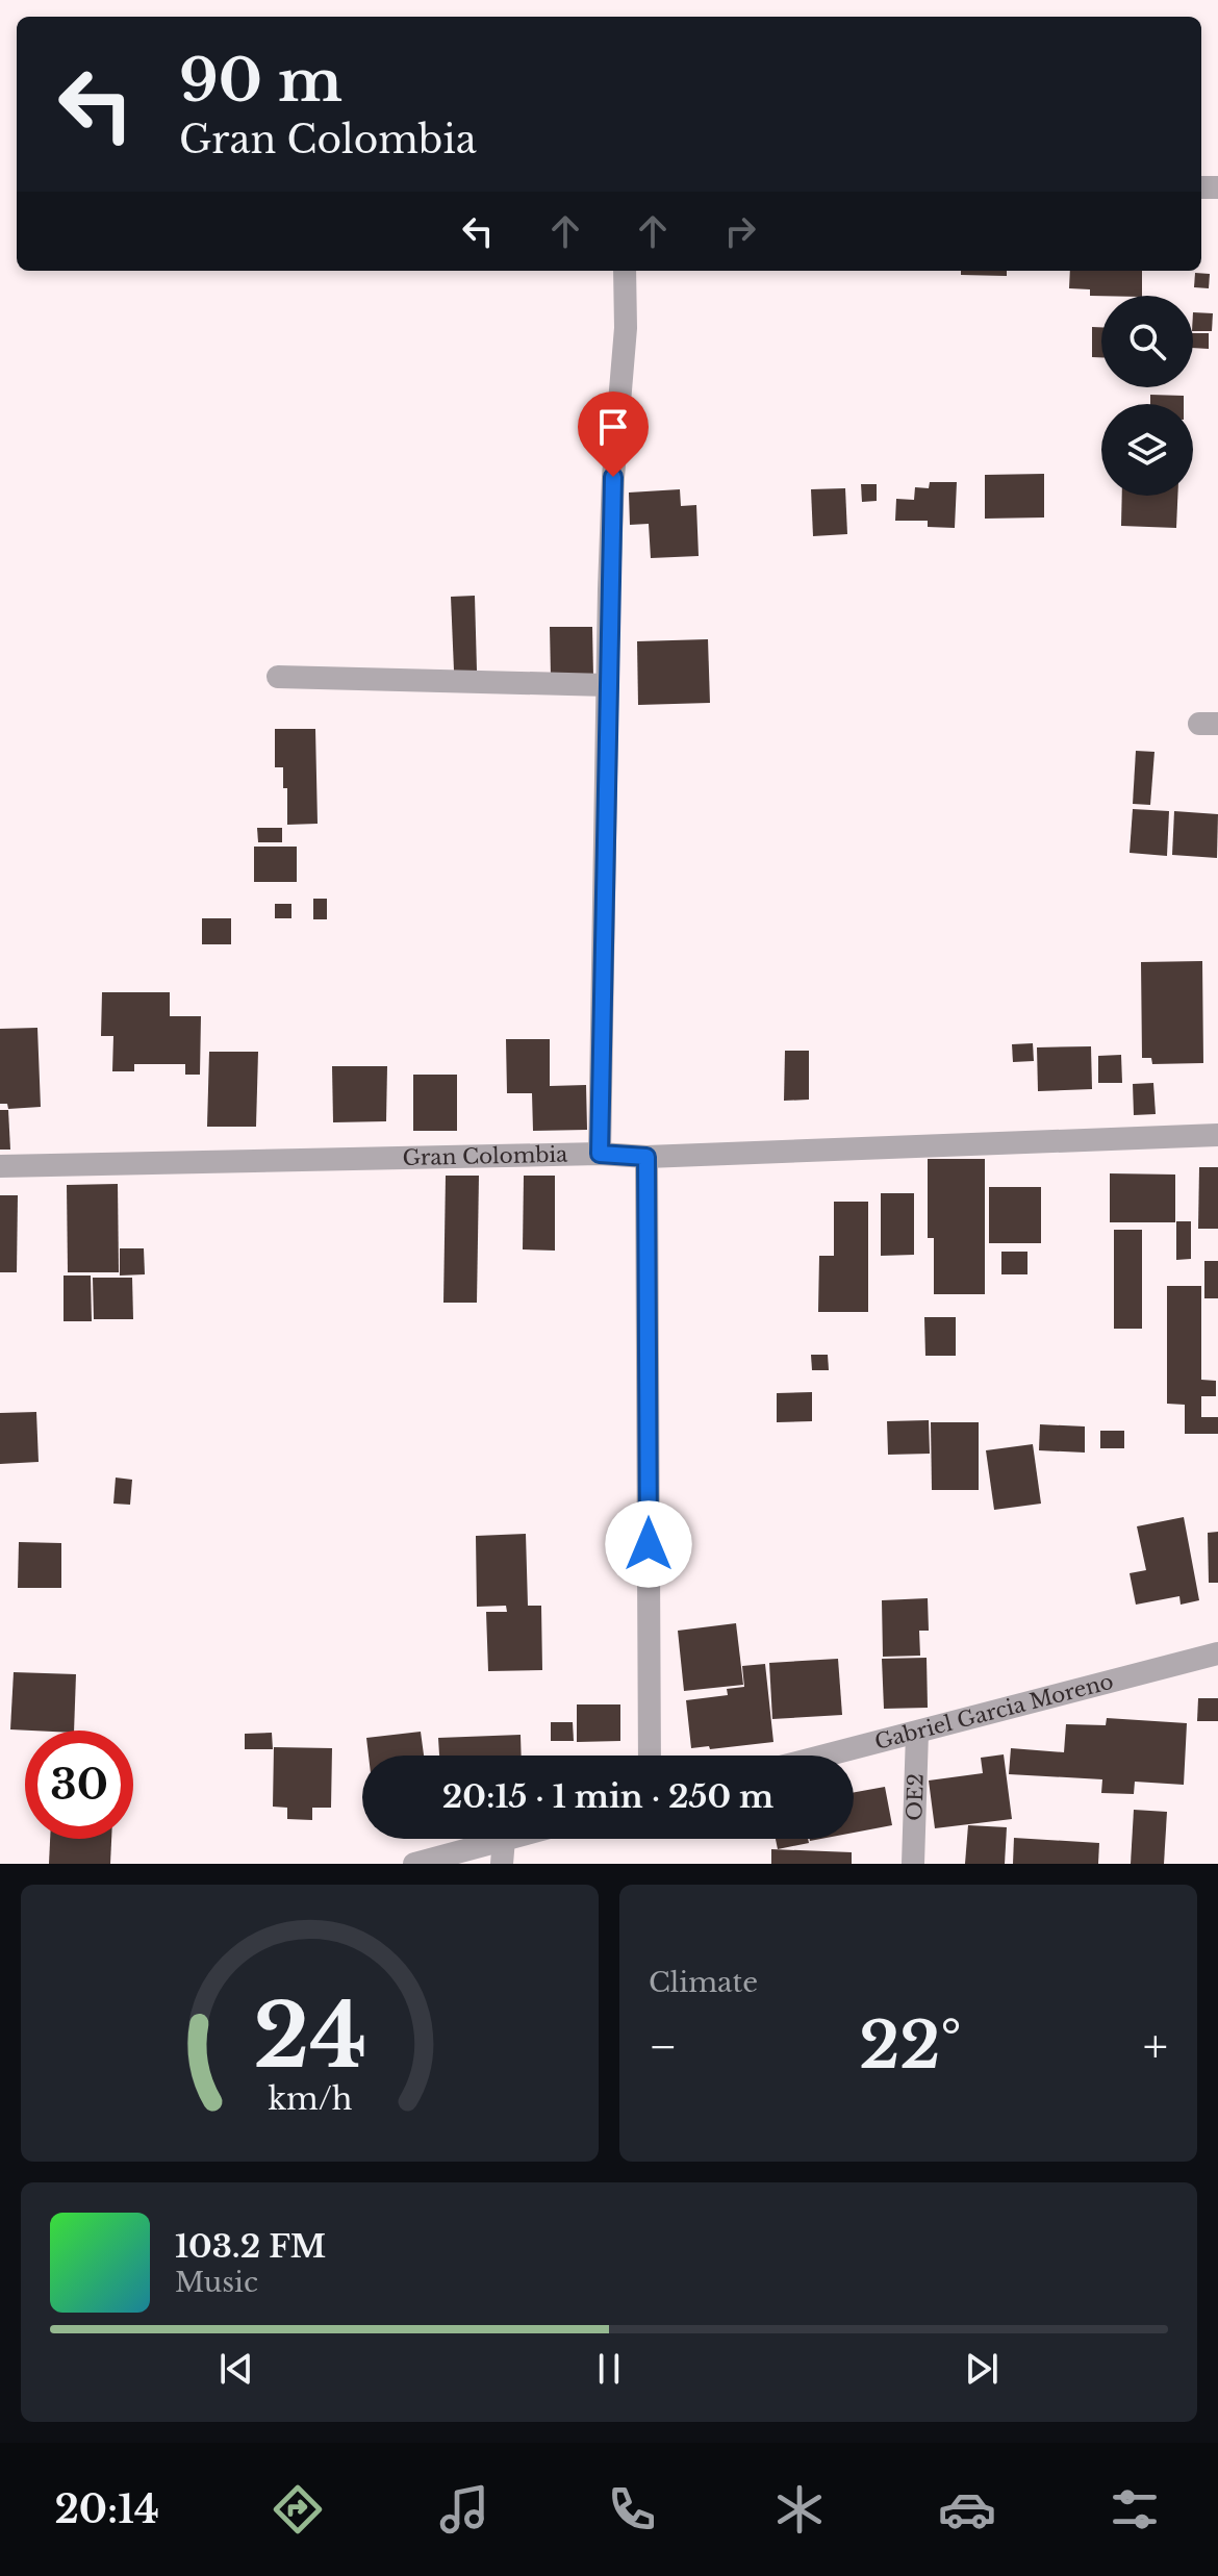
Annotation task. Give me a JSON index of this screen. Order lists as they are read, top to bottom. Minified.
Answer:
{"streets":{"street":["Gran Colombia","Gabriel Garcia Moreno","OE2"]},"crossings":[["Gabriel Garcia Moreno","OE2"]],"page":{"turn":["90 m","Gran Colombia"],"limit":"30","trip":"20:15 · 1 min · 250 m","tile":"Climate","heat":["−","22°","+"],"song":["103.2 FM","Music"],"tabs":"20:14","gauge":["24","km/h"]}}
